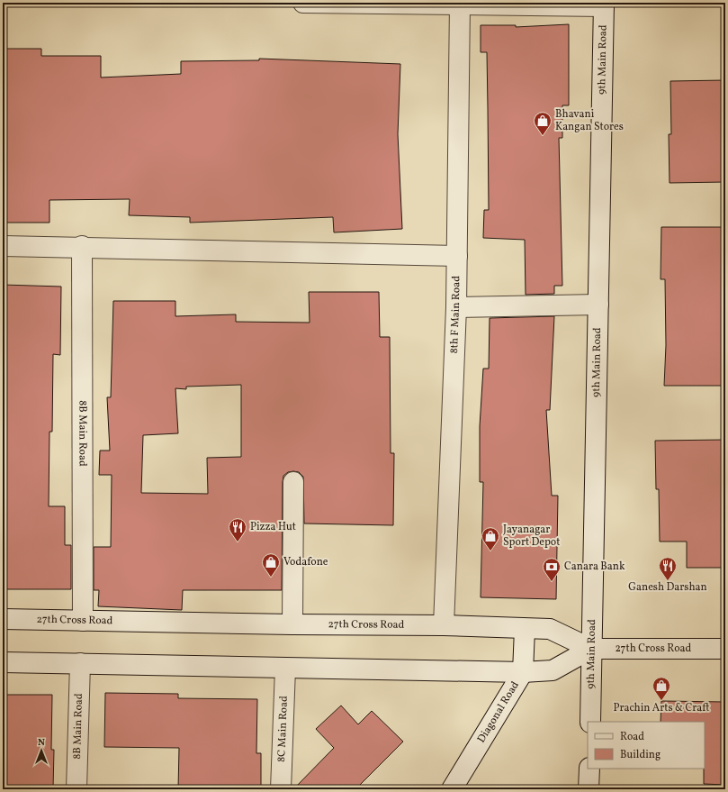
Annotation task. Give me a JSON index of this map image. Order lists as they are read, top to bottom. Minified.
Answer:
{"streets":{"street":["9th Main Road","8th F Main Road","8B Main Road","27th Cross Road","Diagonal Road","8C Main Road"]},"crossings":[["9th Main Road","27th Cross Road"],["8th F Main Road","27th Cross Road"],["8B Main Road","27th Cross Road"],["27th Cross Road","Diagonal Road"]],"places":{"shop":["Bhavani Kangan Stores","Jayanagar Sport Depot","Vodafone","Prachin Arts & Craft"],"restaurant":["Pizza Hut","Ganesh Darshan"],"bank":["Canara Bank"]},"legend":["Road","Building"],"north":"top"}
